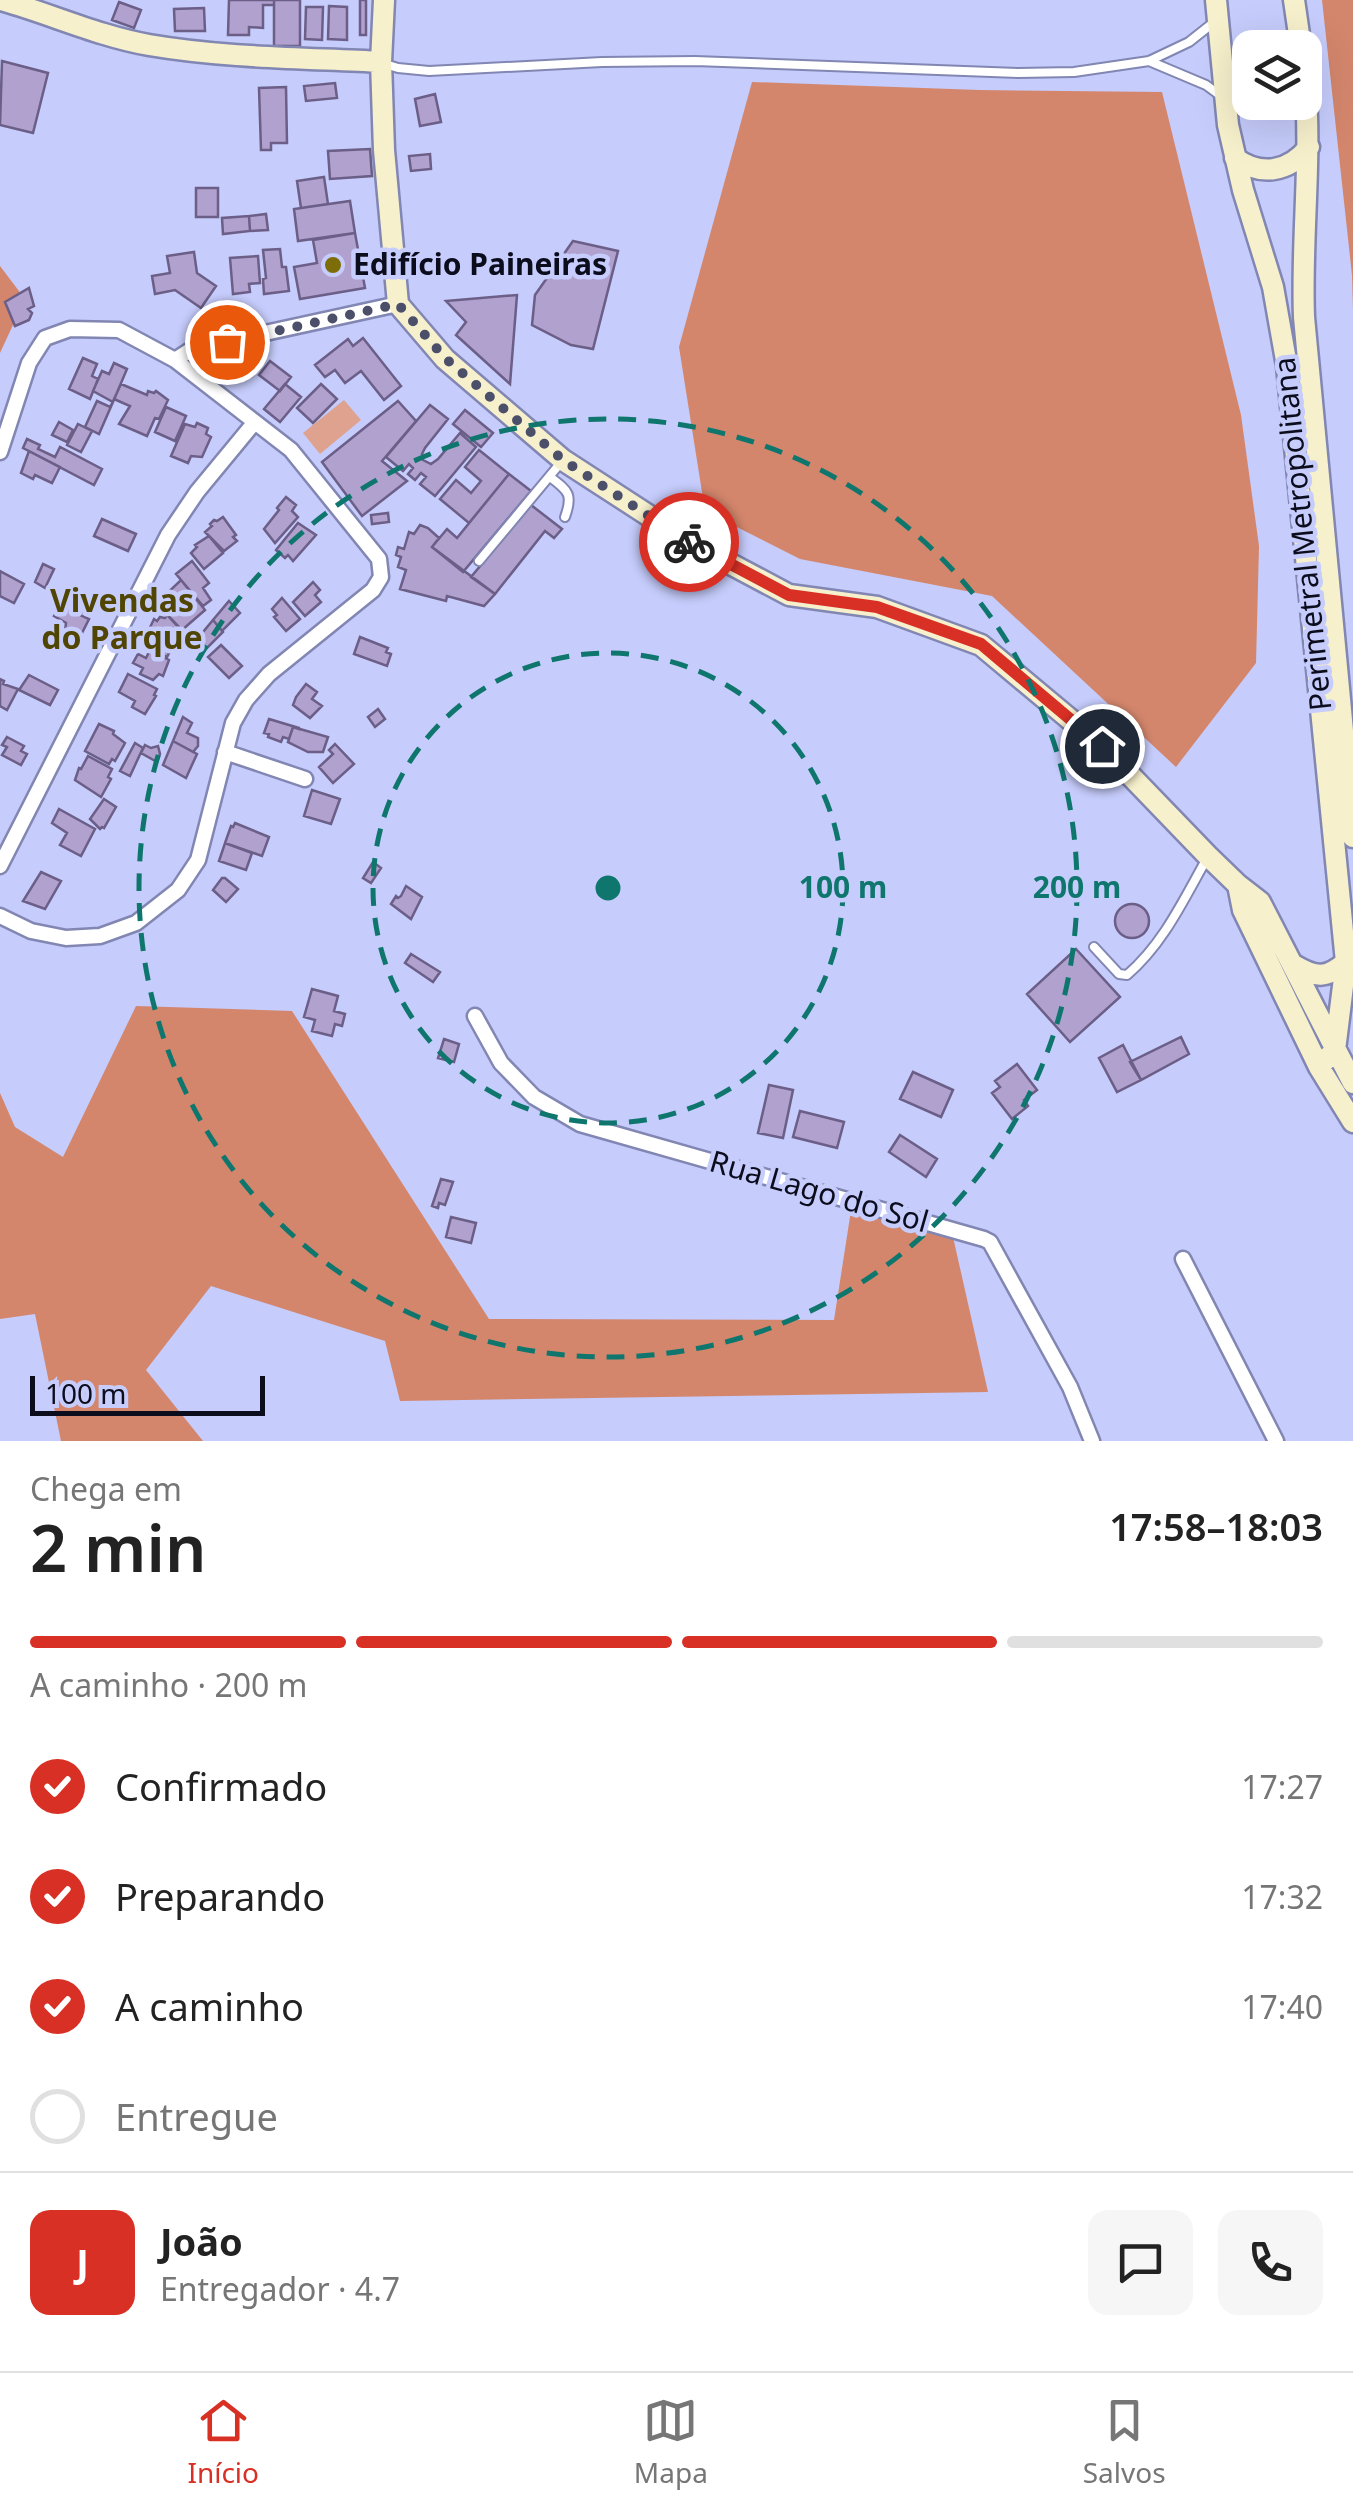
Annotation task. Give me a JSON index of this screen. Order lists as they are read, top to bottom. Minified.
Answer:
{"streets":{"main road":["Perimetral Metropolitana"],"street":["Rua Lago do Sol"]},"districts":["Vivendas do Parque"],"places":["Edifício Paineiras"],"scale_bar":"100 m","page":{"scale":"100 m","heading":["2 min","Chega em","17:58–18:03"],"panel":["João","Entregador · 4.7"],"bar":"A caminho · 200 m","list":[["Confirmado","17:27"],["Preparando","17:32"],["A caminho","17:40"],"Entregue"],"round":"J","tabs":["Início","Mapa","Salvos"]},"rings":["100 m","200 m"]}
